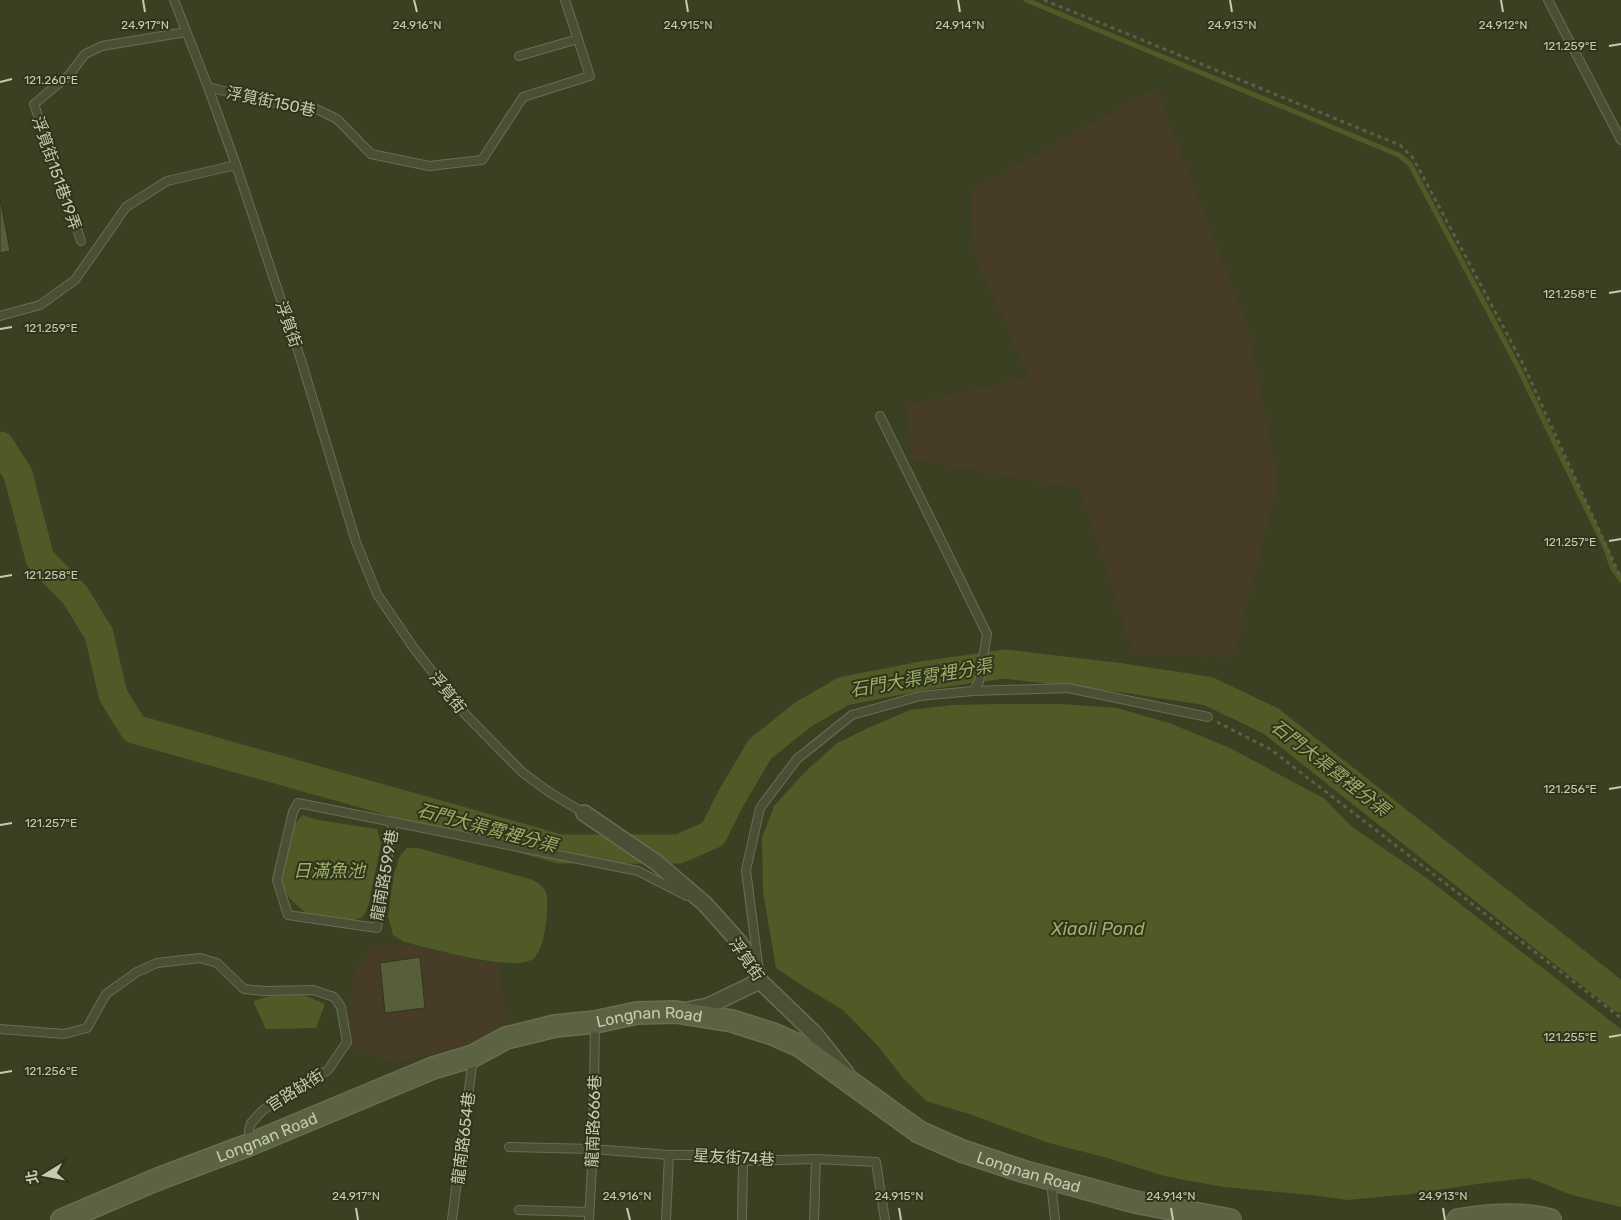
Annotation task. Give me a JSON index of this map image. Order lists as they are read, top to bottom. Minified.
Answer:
{"streets":{"main road":["Longnan Road"],"street":["浮筧街"],"lane":["浮筧街150巷","浮筧街151巷19弄","龍南路599巷","官路缺街","龍南路666巷","龍南路654巷","星友街74巷"]},"crossings":[["浮筧街150巷","浮筧街"],["浮筧街151巷19弄","浮筧街"],["浮筧街","龍南路599巷"],["浮筧街","Longnan Road"],["Longnan Road","官路缺街"],["Longnan Road","龍南路666巷"],["Longnan Road","龍南路654巷"],["龍南路666巷","星友街74巷"]],"water":["石門大渠霄裡分渠","日滿魚池","Xiaoli Pond"],"north":"left","coordinates":["24.917°N","24.916°N","24.915°N","24.914°N","24.913°N","24.912°N","121.259°E","121.260°E","121.258°E","121.257°E","121.256°E","121.255°E"]}
